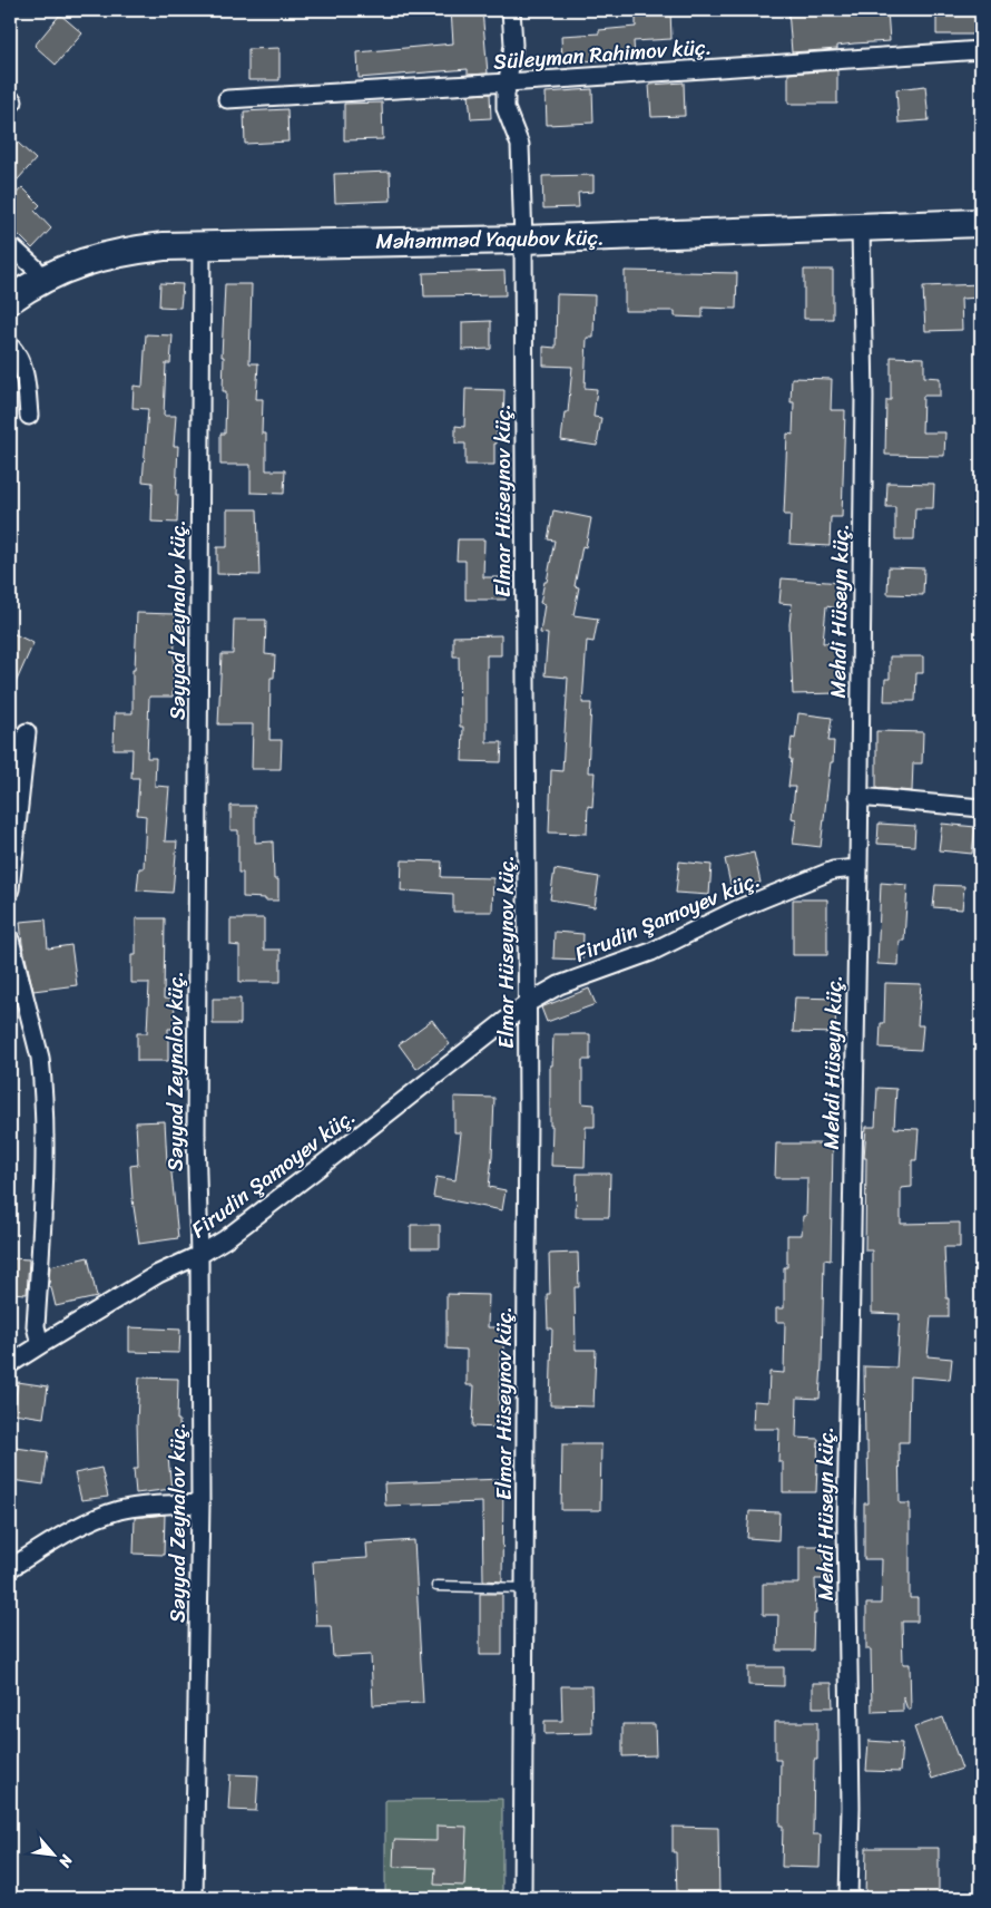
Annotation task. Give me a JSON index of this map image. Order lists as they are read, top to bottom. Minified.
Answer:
{"streets":{"main road":["Məhəmməd Yaqubov küç."],"street":["Süleyman Rahimov küç.","Elmar Hüseynov küç.","Mehdi Hüseyn küç.","Səyyad Zeynalov küç.","Firudin Şamoyev küç."]},"crossings":[["Süleyman Rahimov küç.","Elmar Hüseynov küç."],["Məhəmməd Yaqubov küç.","Elmar Hüseynov küç."],["Məhəmməd Yaqubov küç.","Mehdi Hüseyn küç."],["Məhəmməd Yaqubov küç.","Səyyad Zeynalov küç."],["Elmar Hüseynov küç.","Firudin Şamoyev küç."],["Mehdi Hüseyn küç.","Firudin Şamoyev küç."],["Səyyad Zeynalov küç.","Firudin Şamoyev küç."]],"north":"bottom right"}
